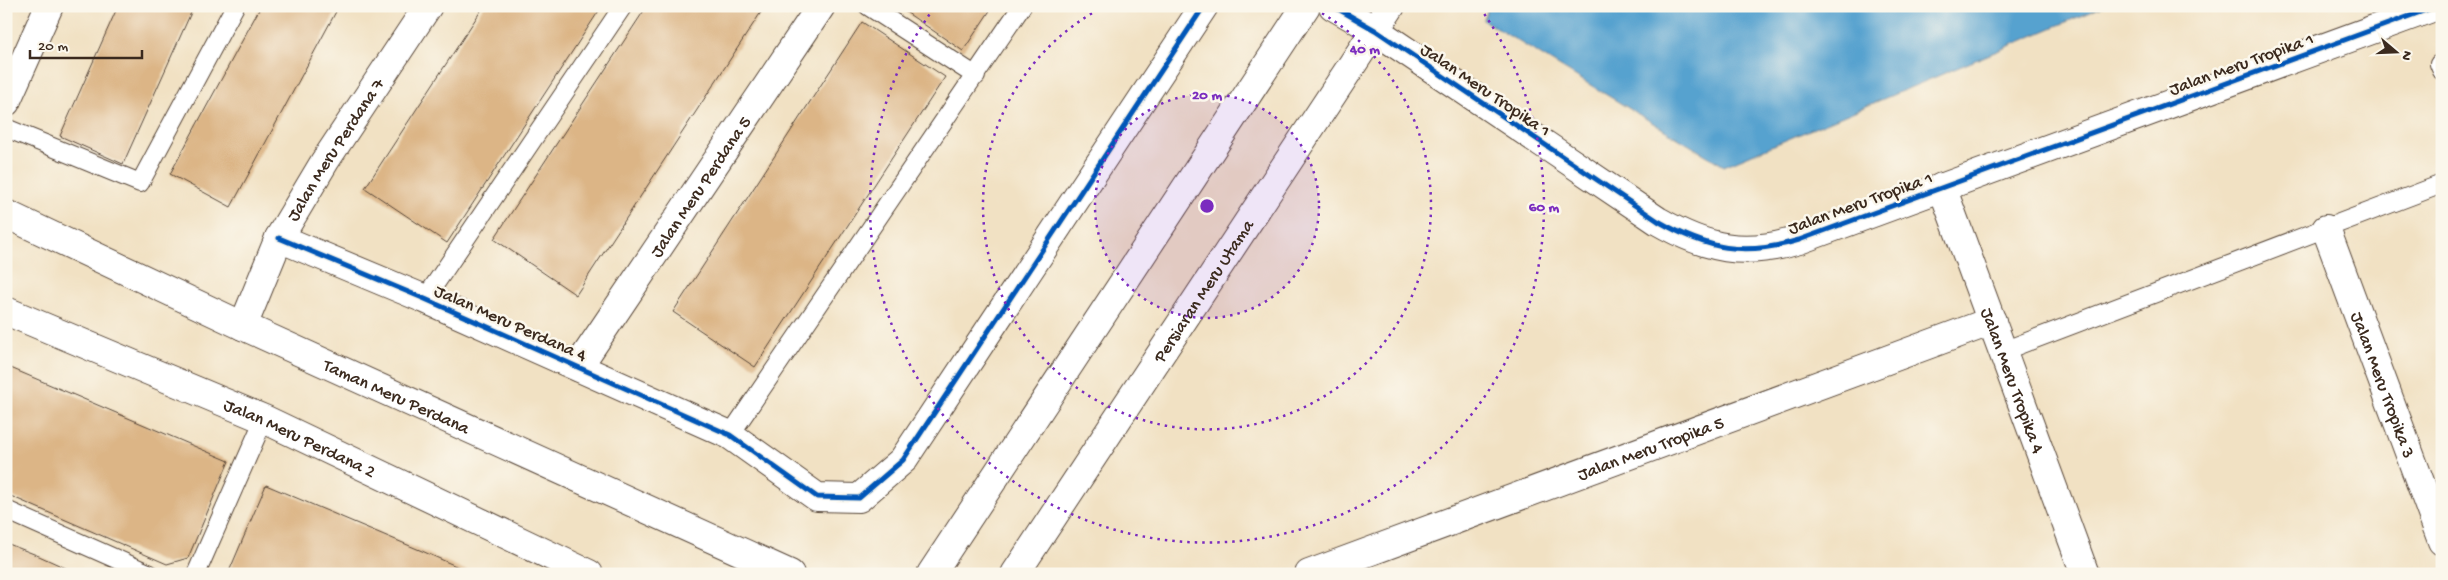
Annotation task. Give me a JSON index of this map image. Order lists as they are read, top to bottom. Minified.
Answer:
{"streets":{"street":["Jalan Meru Tropika 1","Jalan Meru Perdana 7","Jalan Meru Perdana 5","Persiaran Meru Utama","Jalan Meru Perdana 4","Jalan Meru Tropika 4","Jalan Meru Tropika 3","Taman Meru Perdana","Jalan Meru Perdana 2","Jalan Meru Tropika 5"]},"crossings":[["Jalan Meru Tropika 1","Persiaran Meru Utama"],["Jalan Meru Tropika 1","Jalan Meru Tropika 4"],["Jalan Meru Perdana 7","Jalan Meru Perdana 4"],["Jalan Meru Perdana 7","Taman Meru Perdana"],["Jalan Meru Perdana 5","Jalan Meru Perdana 4"],["Jalan Meru Tropika 4","Jalan Meru Tropika 5"]],"scale_bar":"20 m","north":"right","rings":["40 m","20 m","60 m"]}
